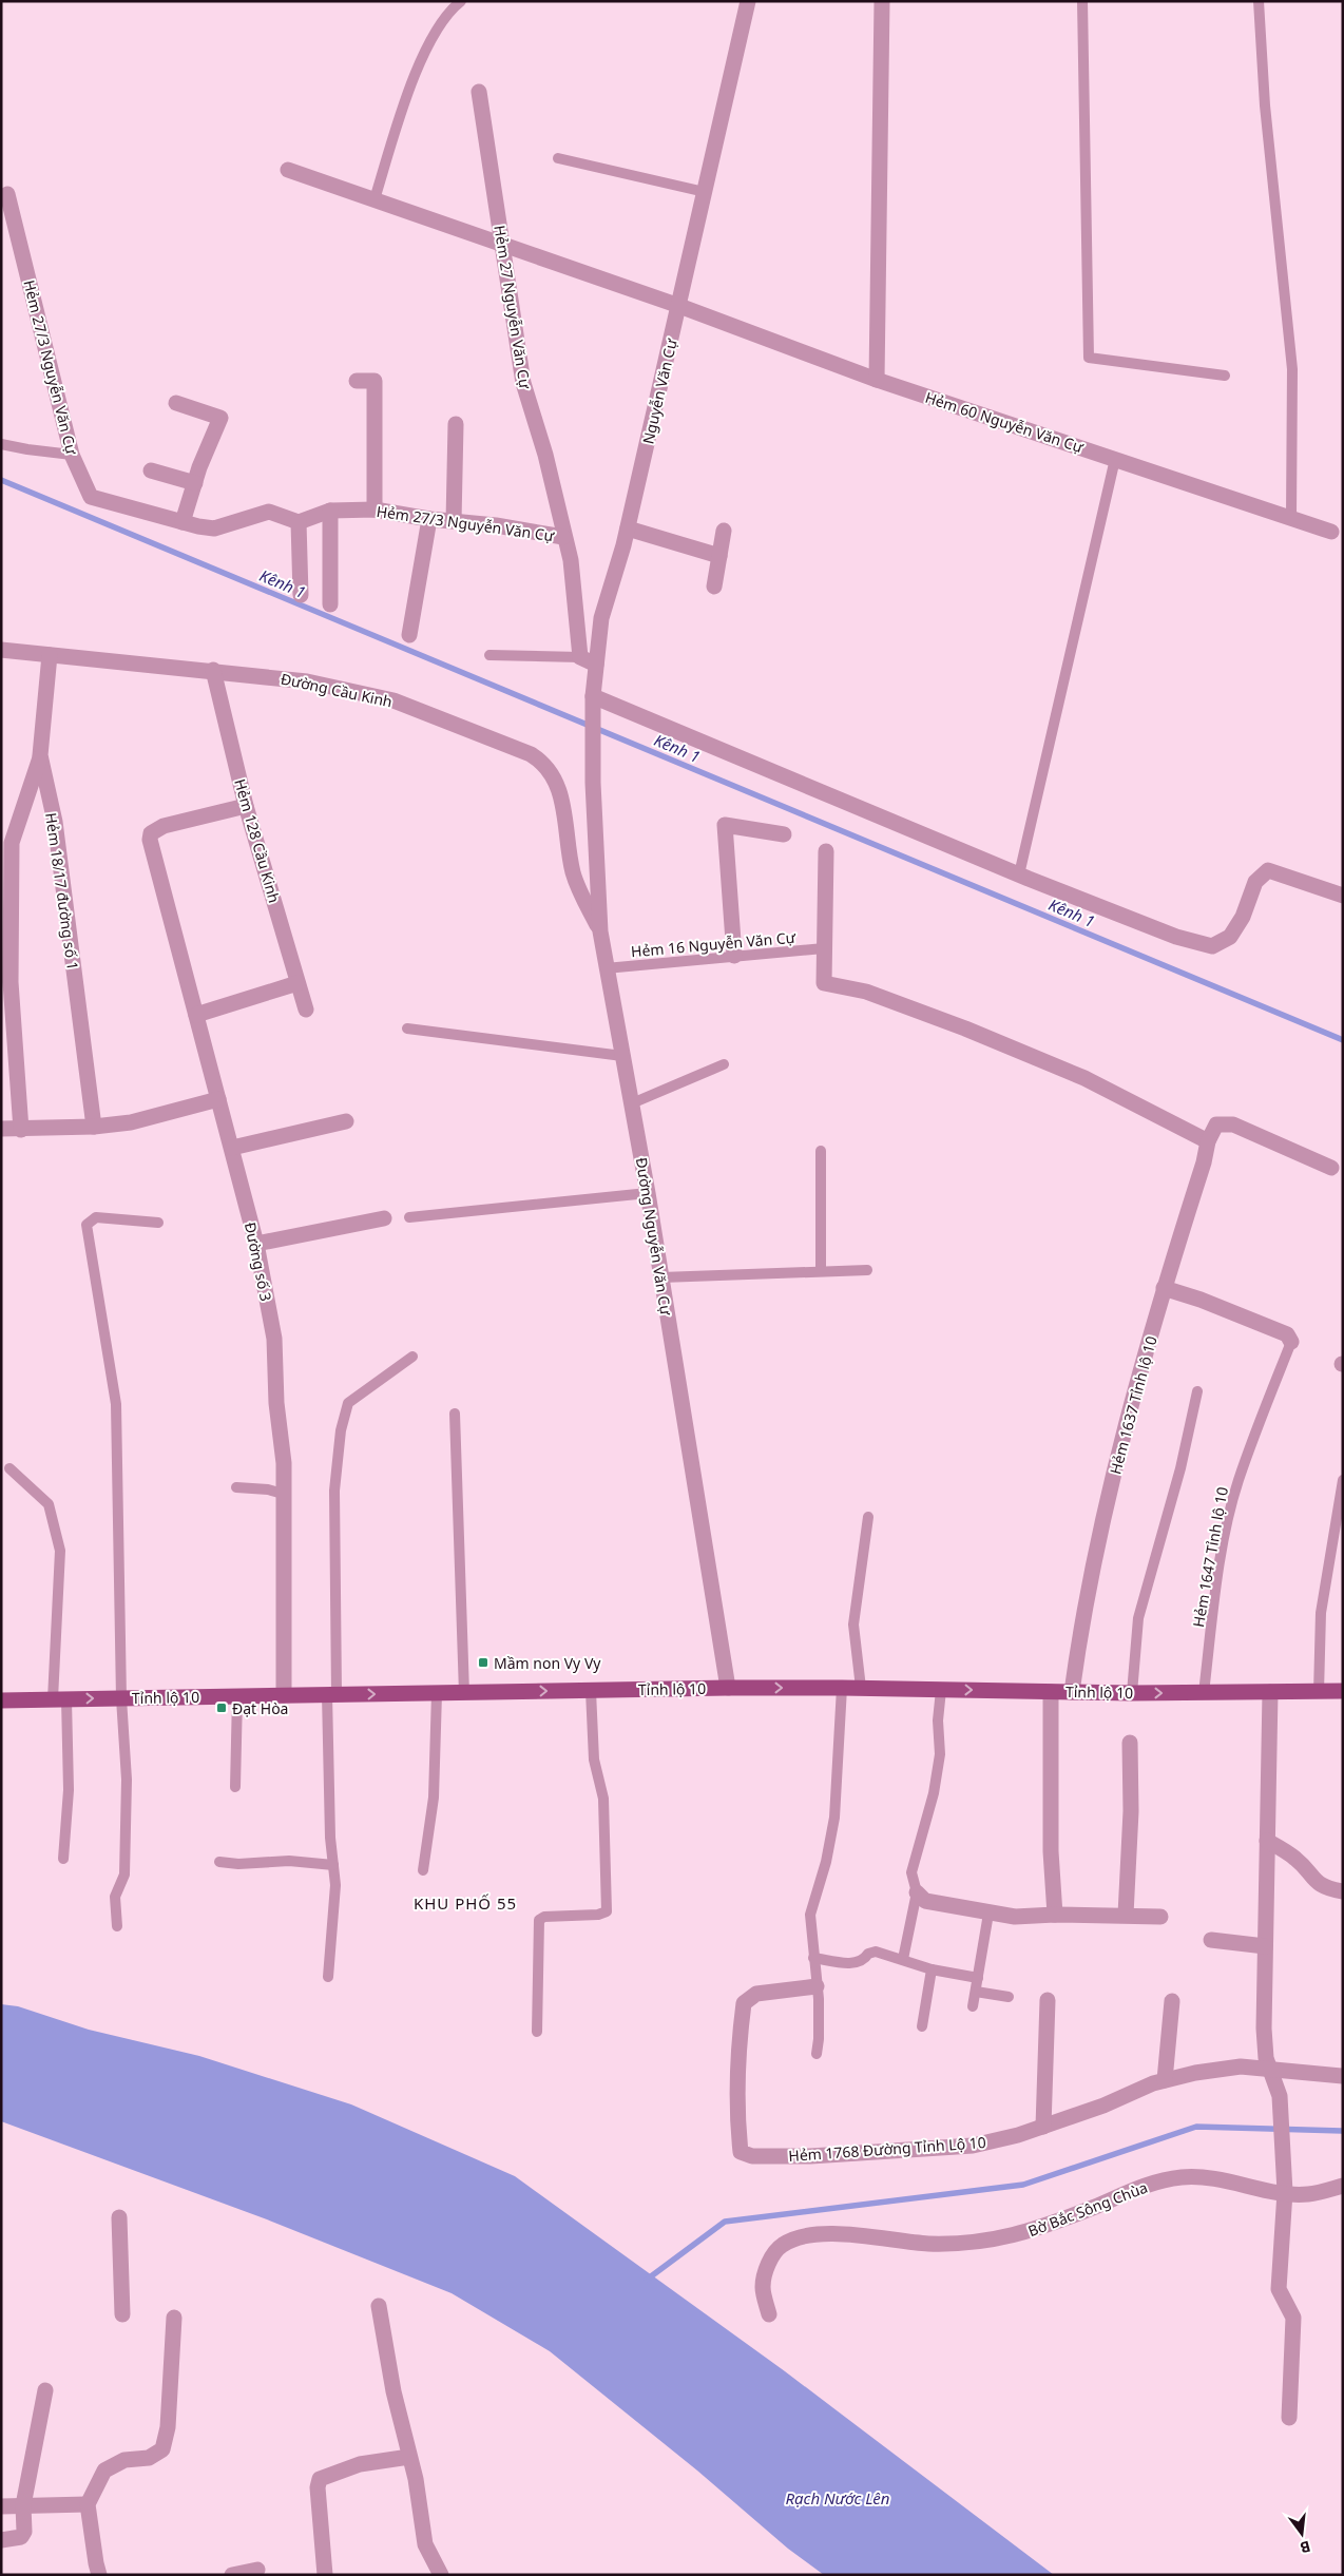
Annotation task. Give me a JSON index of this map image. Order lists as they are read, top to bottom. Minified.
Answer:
{"streets":{"main road":["Tỉnh lộ 10"],"street":["Hẻm 27 Nguyễn Văn Cự","Hẻm 27/3 Nguyễn Văn Cự","Nguyễn Văn Cự","Hẻm 60 Nguyễn Văn Cự","Đường Cầu Kinh","Hẻm 128 Cầu Kinh","Hẻm 18/17 đường số 1","Đường Nguyễn Văn Cự","Đường số 3","Hẻm 1637 Tỉnh lộ 10","Hẻm 1768 Đường Tỉnh Lộ 10","Bờ Bắc Sông Chùa"],"lane":["Hẻm 16 Nguyễn Văn Cự","Hẻm 1647 Tỉnh lộ 10"]},"crossings":[["Hẻm 27 Nguyễn Văn Cự","Hẻm 27/3 Nguyễn Văn Cự"],["Hẻm 27 Nguyễn Văn Cự","Hẻm 60 Nguyễn Văn Cự"],["Nguyễn Văn Cự","Hẻm 60 Nguyễn Văn Cự"],["Nguyễn Văn Cự","Đường Nguyễn Văn Cự"],["Đường Cầu Kinh","Hẻm 128 Cầu Kinh"],["Đường Cầu Kinh","Hẻm 18/17 đường số 1"],["Đường Cầu Kinh","Đường Nguyễn Văn Cự"],["Hẻm 128 Cầu Kinh","Đường số 3"],["Hẻm 16 Nguyễn Văn Cự","Đường Nguyễn Văn Cự"],["Đường Nguyễn Văn Cự","Tỉnh lộ 10"],["Đường số 3","Tỉnh lộ 10"],["Hẻm 1637 Tỉnh lộ 10","Tỉnh lộ 10"],["Hẻm 1647 Tỉnh lộ 10","Tỉnh lộ 10"]],"one_way":["Tỉnh lộ 10"],"districts":["KHU PHỐ 55"],"water":["Kênh 1","Rạch Nước Lên"],"places":{"transit":["Mầm non Vy Vy","Đạt Hòa"]},"north":"bottom"}
